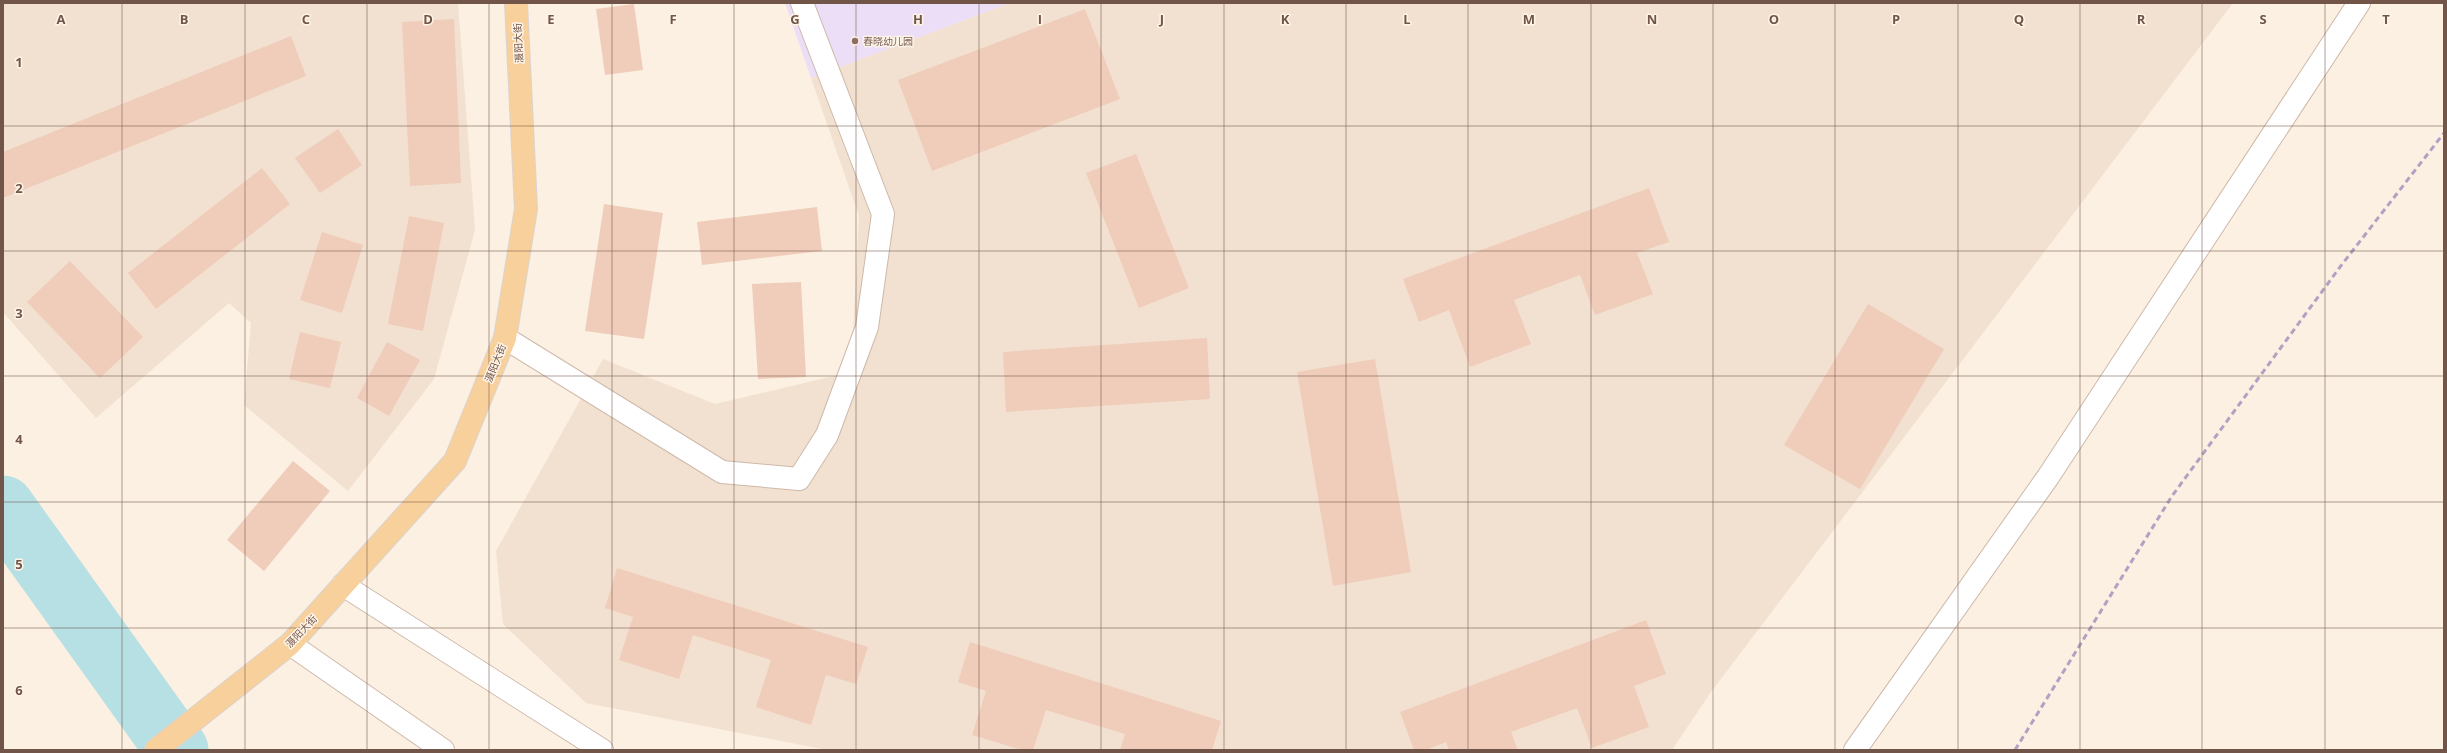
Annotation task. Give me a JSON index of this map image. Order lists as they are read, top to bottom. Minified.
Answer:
{"streets":{"main road":["滠阳大街"]},"places":["春晓幼儿园"],"grid":{"columns":["A","B","C","D","E","F","G","H","I","J","K","L","M","N","O","P","Q","R","S","T"],"rows":["1","2","3","4","5","6"]}}
